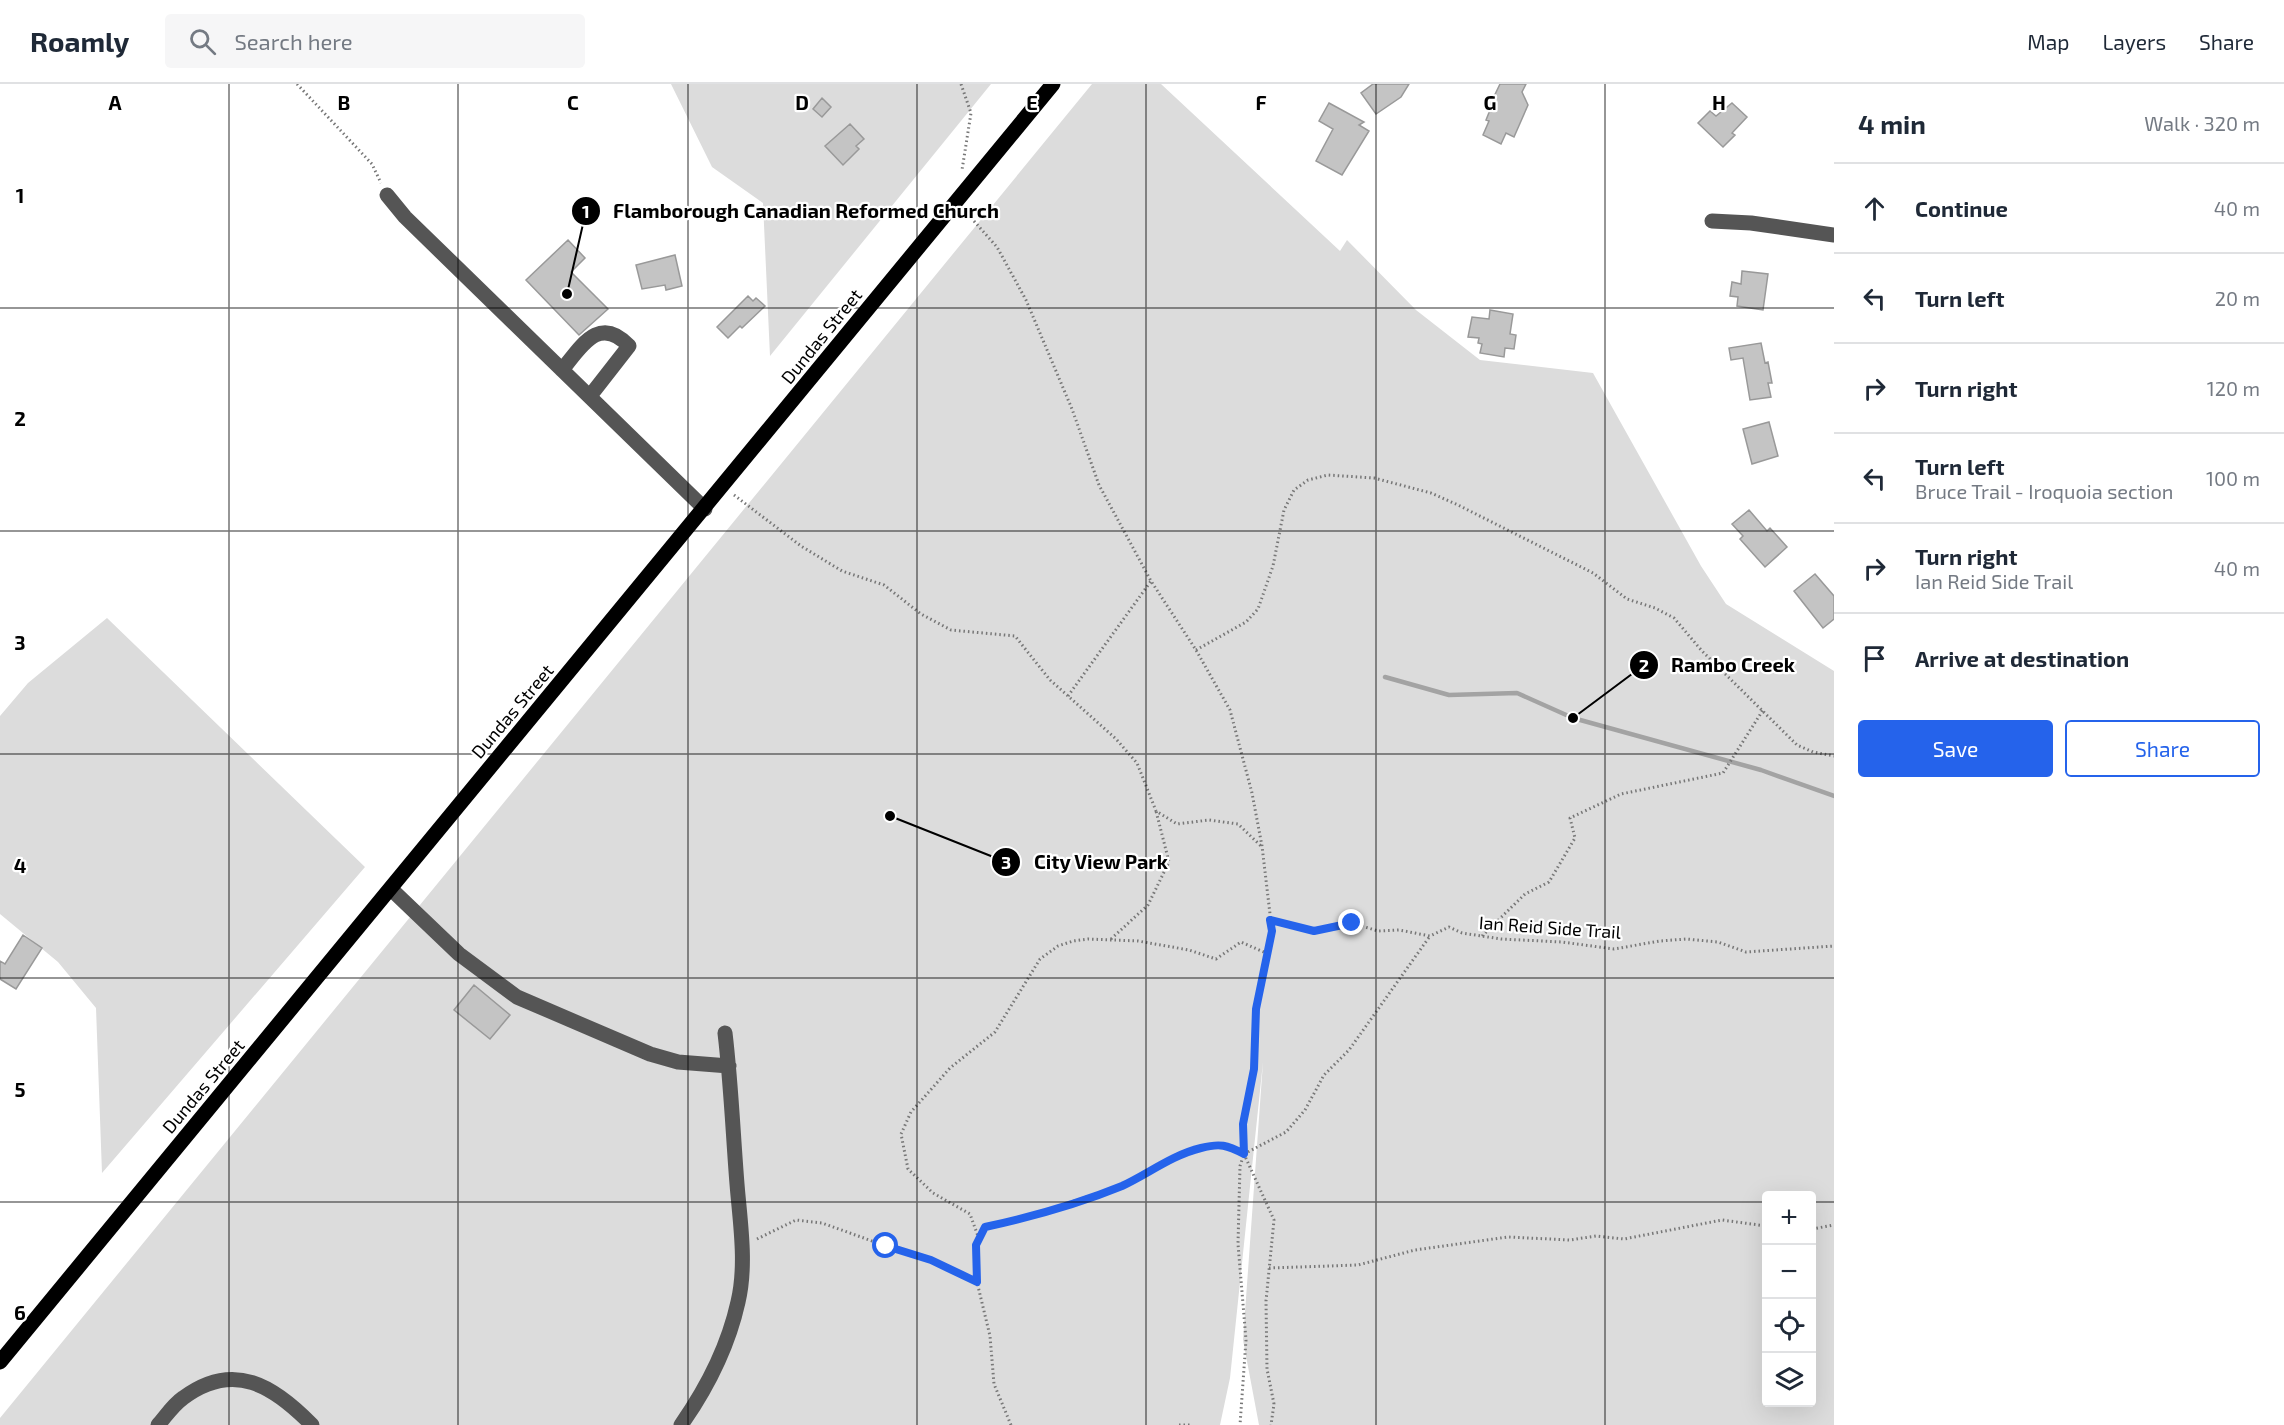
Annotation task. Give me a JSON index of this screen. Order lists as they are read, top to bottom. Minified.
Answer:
{"streets":{"main road":["Dundas Street"],"path":["Ian Reid Side Trail"]},"places":["Flamborough Canadian Reformed Church","Rambo Creek","City View Park"],"page":{"header":"Roamly","search":"Search here","nav":["Map","Layers","Share"],"heading":["4 min","Walk · 320 m"],"list":[["Continue","40 m"],["Turn left","20 m"],["Turn right","120 m"],["Turn left","Bruce Trail - Iroquoia section","100 m"],["Turn right","Ian Reid Side Trail","40 m"],"Arrive at destination"],"buttons":["Save","Share"],"map_buttons":["+","−"]},"grid":{"columns":["A","B","C","D","E","F","G","H"],"rows":["1","2","3","4","5","6"]}}
